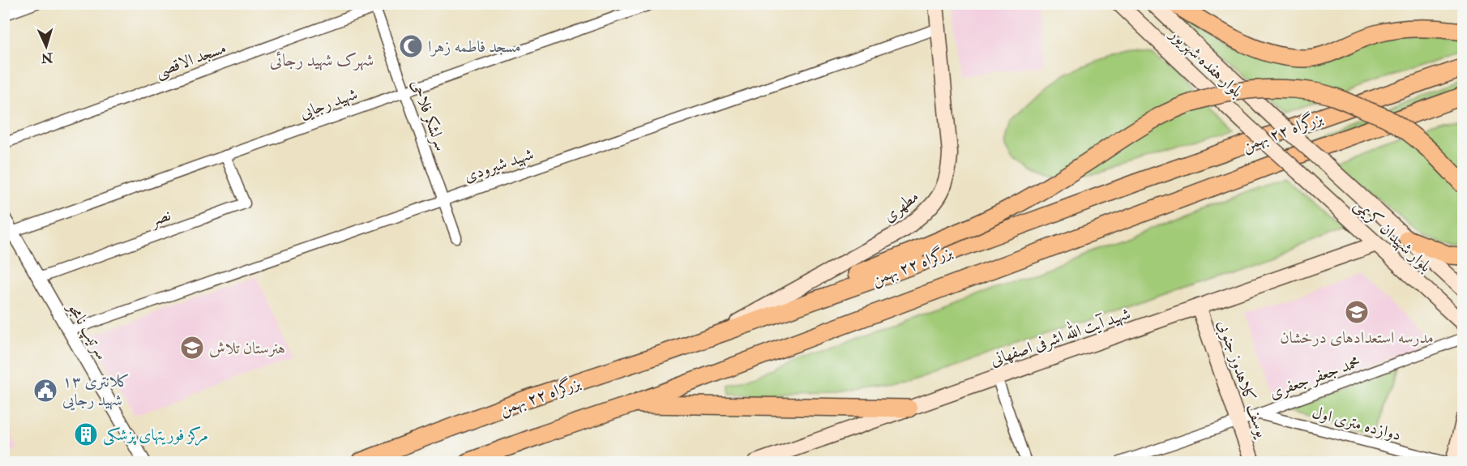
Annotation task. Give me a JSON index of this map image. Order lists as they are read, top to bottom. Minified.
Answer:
{"streets":{"highway":["بزرگراه ۲۲ بهمن"],"main road":["بلوار هفده شهریور","مطهری","بلوار شهیدان کریمی","شهید آیت الله اشرفی اصفهانی","یوسف کلاهدوز جنوبی"],"street":["مسجد الاقصی","شهید رجایی","سرلشکر فلاحی","شهید شیرودی","نصر","سرتیپ نامجو","محمد جعفر جعفری","دوازده متری اول"]},"crossings":[["مسجد الاقصی","سرلشکر فلاحی"],["بلوار هفده شهریور","بلوار شهیدان کریمی"],["شهید رجایی","سرلشکر فلاحی"],["شهید رجایی","نصر"],["شهید رجایی","سرتیپ نامجو"],["سرلشکر فلاحی","شهید شیرودی"],["شهید شیرودی","مطهری"],["شهید شیرودی","سرتیپ نامجو"],["نصر","سرتیپ نامجو"],["بلوار شهیدان کریمی","شهید آیت الله اشرفی اصفهانی"],["شهید آیت الله اشرفی اصفهانی","یوسف کلاهدوز جنوبی"],["محمد جعفر جعفری","یوسف کلاهدوز جنوبی"],["محمد جعفر جعفری","دوازده متری اول"]],"districts":["شهرک شهید رجائی"],"places":{"mosque":["مسجد فاطمه زهرا"],"school or university":["مدرسه استعدادهای درخشان","هنرستان تلاش"],"public building":["کلانتری ۱۳ شهید رجایی"],"building":["مرکز فوریتهای پزشکی"]},"north":"bottom"}
